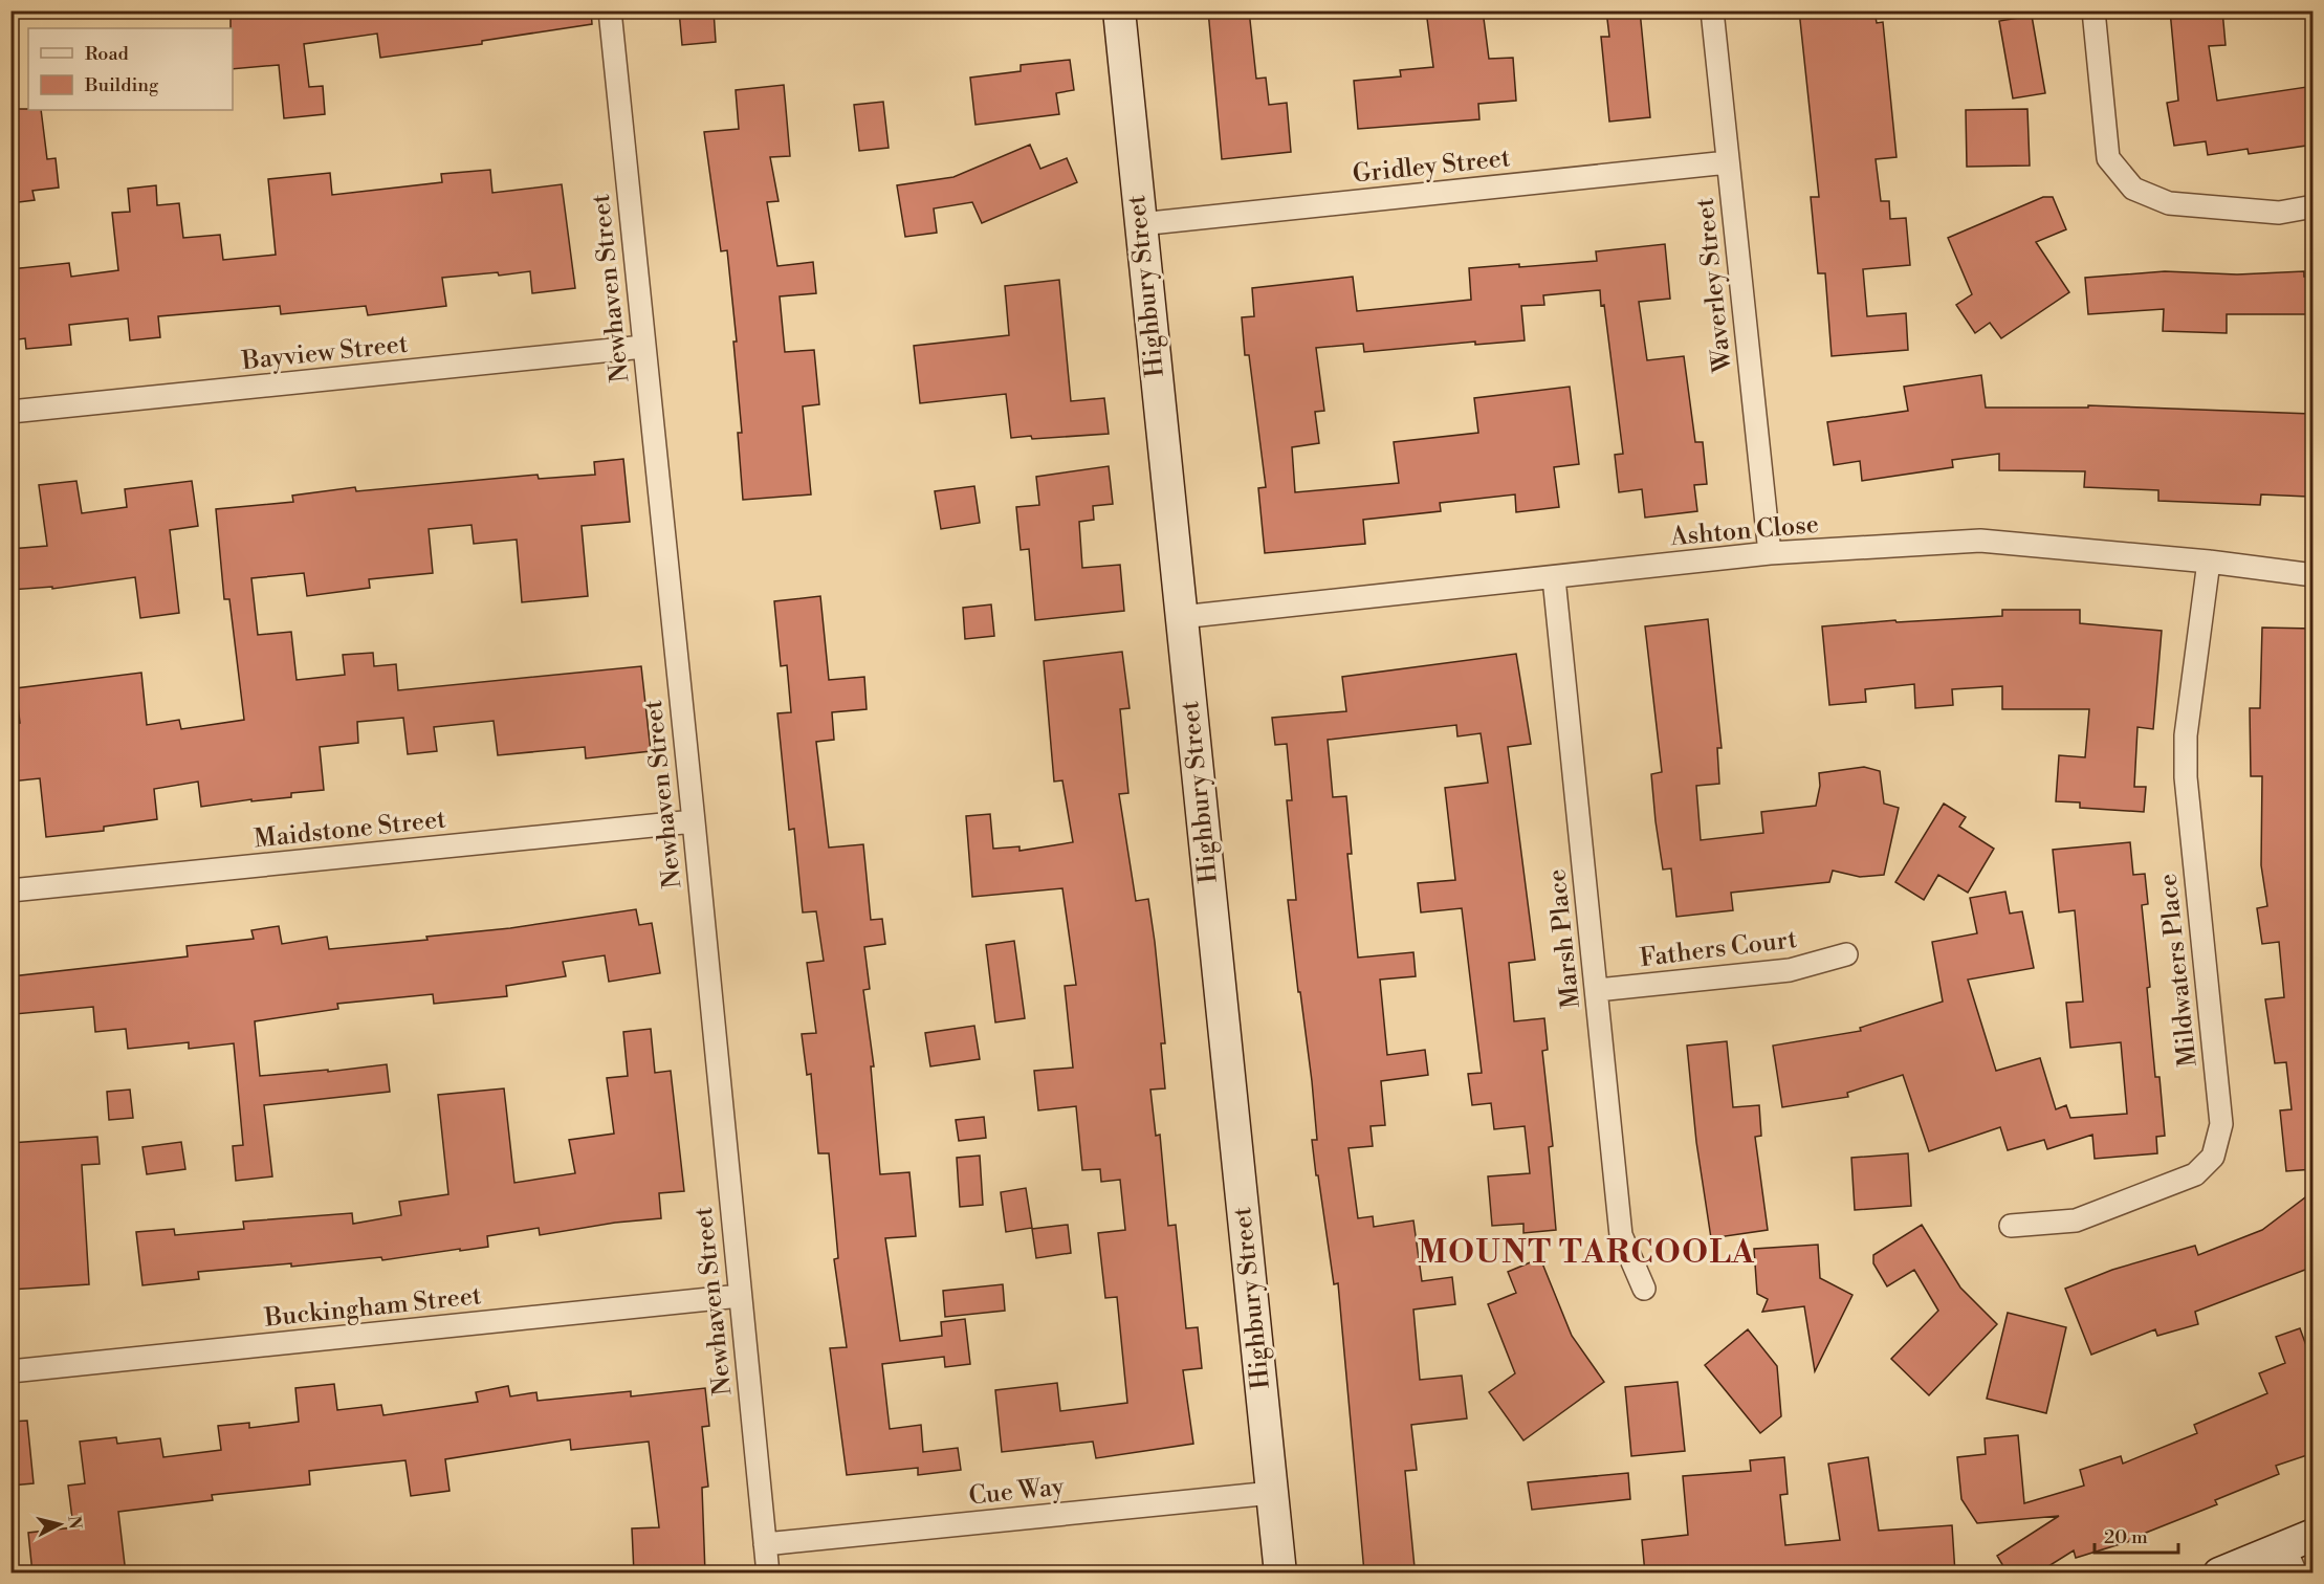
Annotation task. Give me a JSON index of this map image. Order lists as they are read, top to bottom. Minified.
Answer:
{"streets":{"street":["Gridley Street","Waverley Street","Highbury Street","Newhaven Street","Bayview Street","Ashton Close","Maidstone Street","Marsh Place","Fathers Court","Mildwaters Place","Buckingham Street","Cue Way"]},"crossings":[["Gridley Street","Waverley Street"],["Gridley Street","Highbury Street"],["Waverley Street","Ashton Close"],["Highbury Street","Ashton Close"],["Highbury Street","Cue Way"],["Newhaven Street","Bayview Street"],["Newhaven Street","Maidstone Street"],["Newhaven Street","Buckingham Street"],["Newhaven Street","Cue Way"],["Ashton Close","Marsh Place"],["Ashton Close","Mildwaters Place"],["Marsh Place","Fathers Court"]],"districts":["MOUNT TARCOOLA"],"legend":["Road","Building"],"scale_bar":"20 m","north":"right"}
